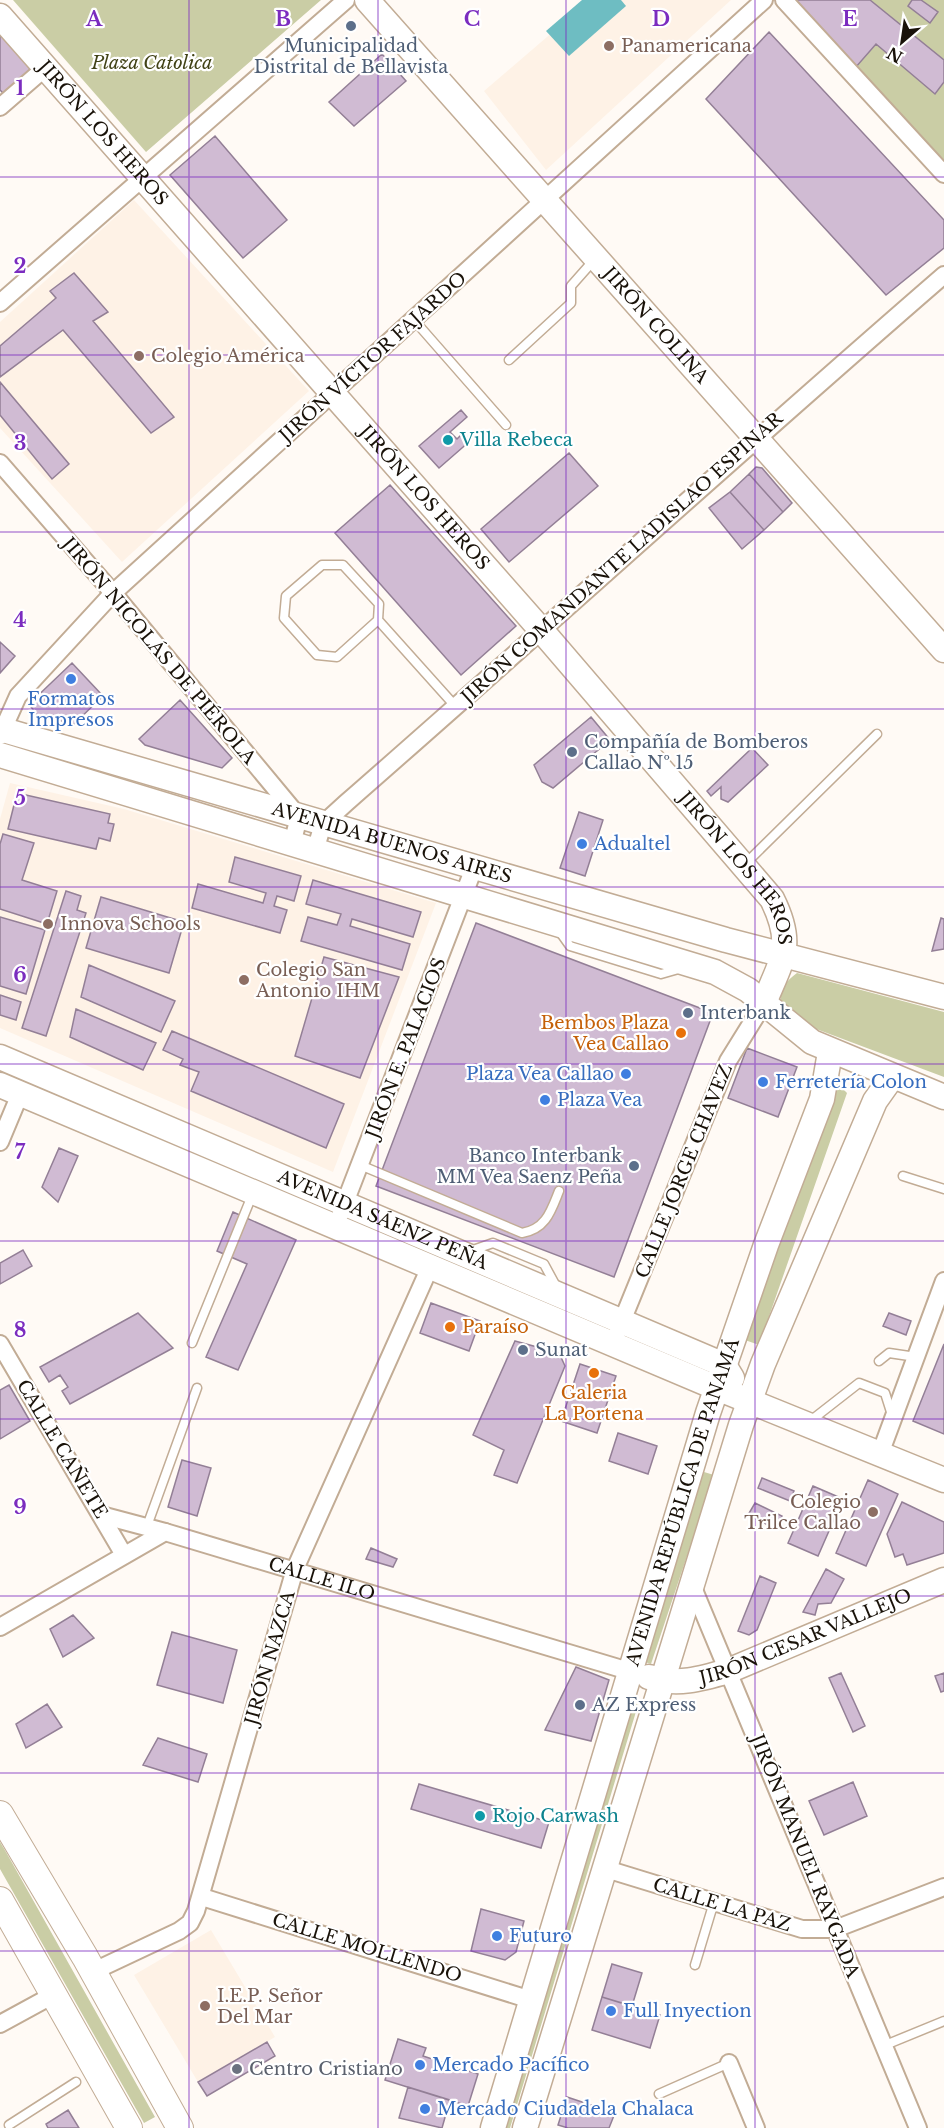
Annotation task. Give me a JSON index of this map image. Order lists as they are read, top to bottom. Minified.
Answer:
{"streets":{"main road":["JIRÓN LOS HEROS","JIRÓN COLINA","AVENIDA BUENOS AIRES","AVENIDA SÁENZ PEÑA","AVENIDA REPÚBLICA DE PANAMÁ","CALLE ILO","JIRÓN CESAR VALLEJO"],"street":["JIRÓN VÍCTOR FAJARDO","JIRÓN COMANDANTE LADISLAO ESPINAR","JIRÓN NICOLÁS DE PIÉROLA","JIRÓN E. PALACIOS","CALLE JORGE CHAVEZ","CALLE CAÑETE","JIRÓN NAZCA","JIRÓN MANUEL RAYGADA","CALLE LA PAZ","CALLE MOLLENDO"]},"crossings":[["JIRÓN LOS HEROS","JIRÓN VÍCTOR FAJARDO"],["JIRÓN LOS HEROS","JIRÓN COMANDANTE LADISLAO ESPINAR"],["JIRÓN LOS HEROS","AVENIDA BUENOS AIRES"],["JIRÓN LOS HEROS","CALLE JORGE CHAVEZ"],["JIRÓN COLINA","JIRÓN VÍCTOR FAJARDO"],["JIRÓN COLINA","JIRÓN COMANDANTE LADISLAO ESPINAR"],["JIRÓN VÍCTOR FAJARDO","JIRÓN NICOLÁS DE PIÉROLA"],["JIRÓN VÍCTOR FAJARDO","AVENIDA BUENOS AIRES"],["JIRÓN COMANDANTE LADISLAO ESPINAR","AVENIDA BUENOS AIRES"],["JIRÓN NICOLÁS DE PIÉROLA","AVENIDA BUENOS AIRES"],["AVENIDA BUENOS AIRES","JIRÓN E. PALACIOS"],["AVENIDA BUENOS AIRES","CALLE JORGE CHAVEZ"],["AVENIDA BUENOS AIRES","AVENIDA REPÚBLICA DE PANAMÁ"],["JIRÓN E. PALACIOS","AVENIDA SÁENZ PEÑA"],["CALLE JORGE CHAVEZ","AVENIDA SÁENZ PEÑA"],["AVENIDA SÁENZ PEÑA","AVENIDA REPÚBLICA DE PANAMÁ"],["AVENIDA SÁENZ PEÑA","JIRÓN NAZCA"],["CALLE CAÑETE","CALLE ILO"],["AVENIDA REPÚBLICA DE PANAMÁ","CALLE ILO"],["AVENIDA REPÚBLICA DE PANAMÁ","JIRÓN CESAR VALLEJO"],["AVENIDA REPÚBLICA DE PANAMÁ","JIRÓN MANUEL RAYGADA"],["AVENIDA REPÚBLICA DE PANAMÁ","CALLE LA PAZ"],["AVENIDA REPÚBLICA DE PANAMÁ","CALLE MOLLENDO"],["CALLE ILO","JIRÓN CESAR VALLEJO"],["CALLE ILO","JIRÓN NAZCA"],["JIRÓN CESAR VALLEJO","JIRÓN MANUEL RAYGADA"],["JIRÓN NAZCA","CALLE MOLLENDO"],["JIRÓN MANUEL RAYGADA","CALLE LA PAZ"]],"parks":["Plaza Catolica"],"places":["Municipalidad Distrital de Bellavista","Panamericana","Colegio América","Villa Rebeca","Formatos Impresos","Compañía de Bomberos Callao Nº 15","Adualtel","Innova Schools","Colegio San Antonio IHM","Interbank","Bembos Plaza Vea Callao","Plaza Vea Callao","Ferretería Colon","Plaza Vea","Banco Interbank MM Vea Saenz Peña","Paraíso","Sunat","Galeria La Portena","Colegio Trilce Callao","AZ Express","Rojo Carwash","Futuro","I.E.P. Señor Del Mar","Full Inyection","Mercado Pacífico","Centro Cristiano","Mercado Ciudadela Chalaca"],"north":"bottom left","grid":{"columns":["A","B","C","D","E"],"rows":["1","2","3","4","5","6","7","8","9"]}}
